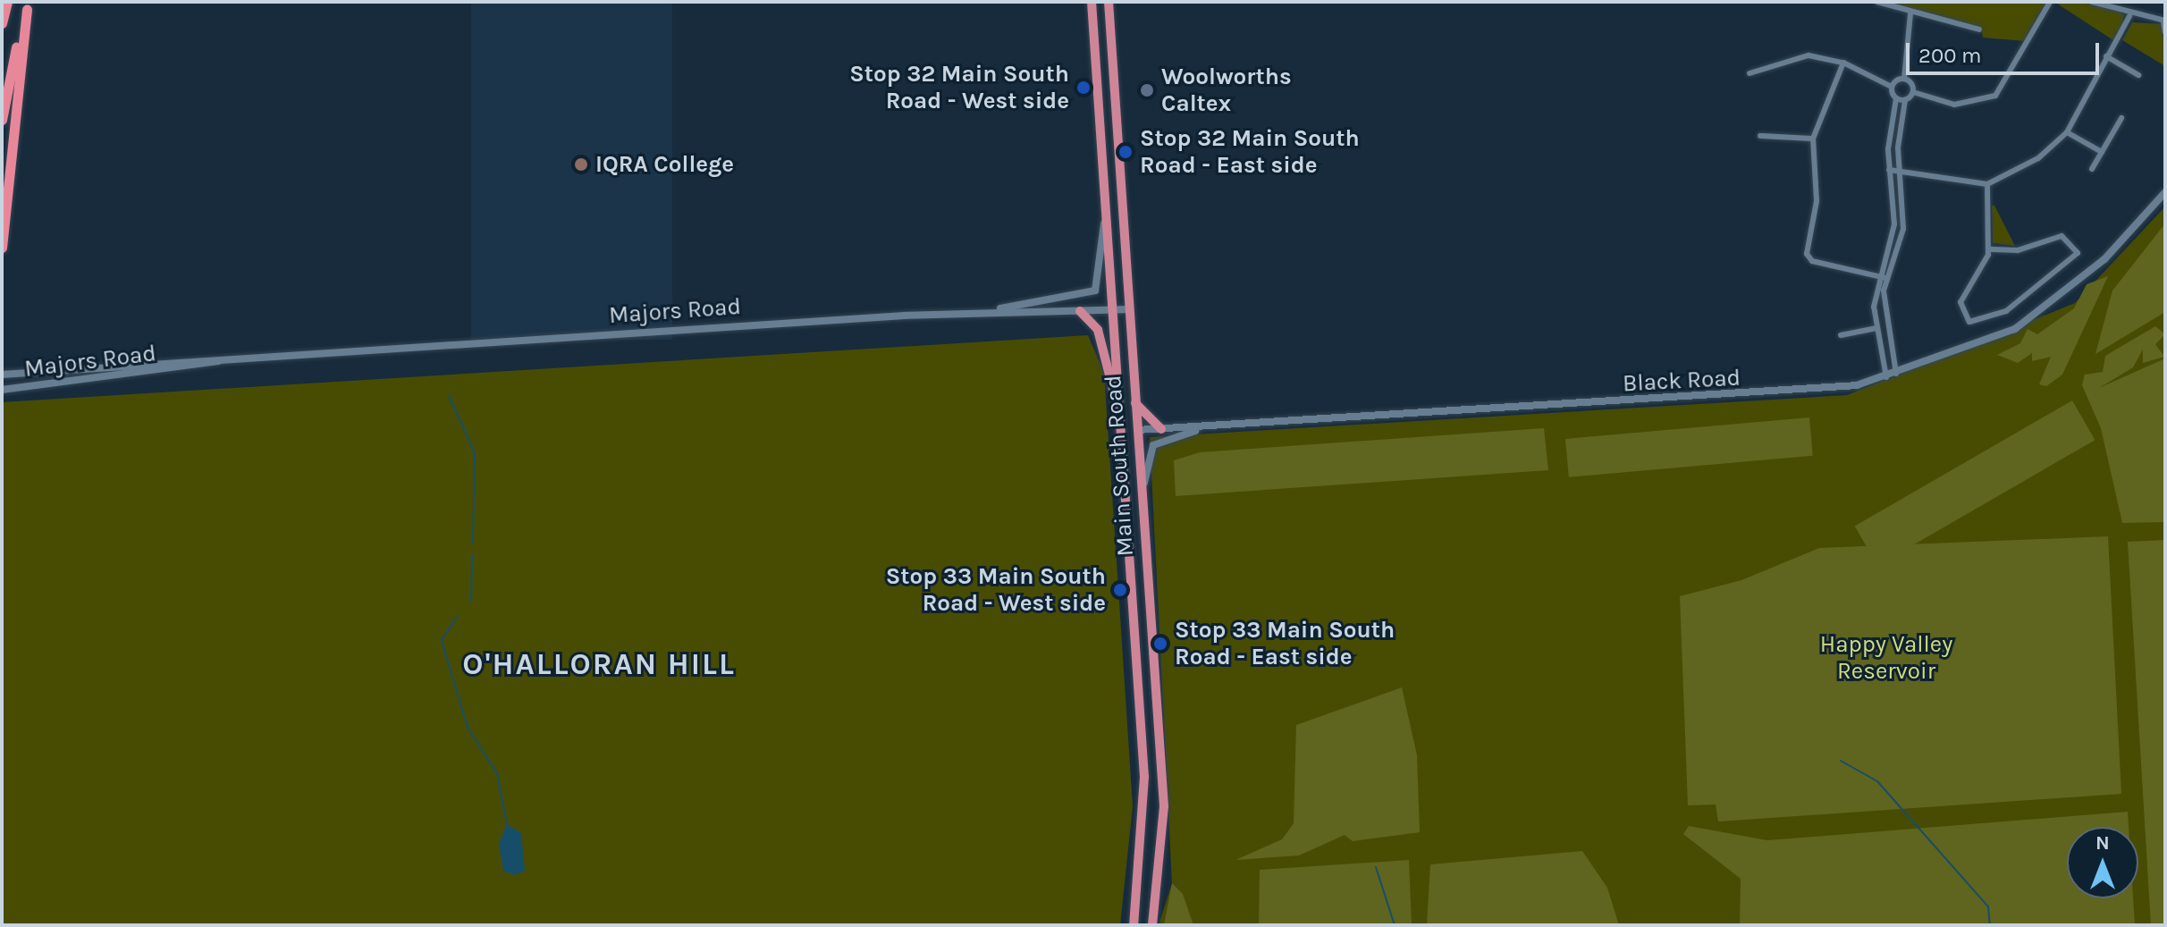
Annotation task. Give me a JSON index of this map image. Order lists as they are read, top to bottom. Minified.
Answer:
{"streets":{"highway":["Main South Road"],"main road":["Majors Road","Black Road"]},"crossings":[["Majors Road","Main South Road"],["Black Road","Main South Road"]],"districts":["O'HALLORAN HILL"],"parks":["Happy Valley Reservoir"],"places":["Stop 32 Main South Road - West side","Woolworths Caltex","Stop 32 Main South Road - East side","IQRA College","Stop 33 Main South Road - West side","Stop 33 Main South Road - East side"],"scale_bar":"200 m","north":"top"}
